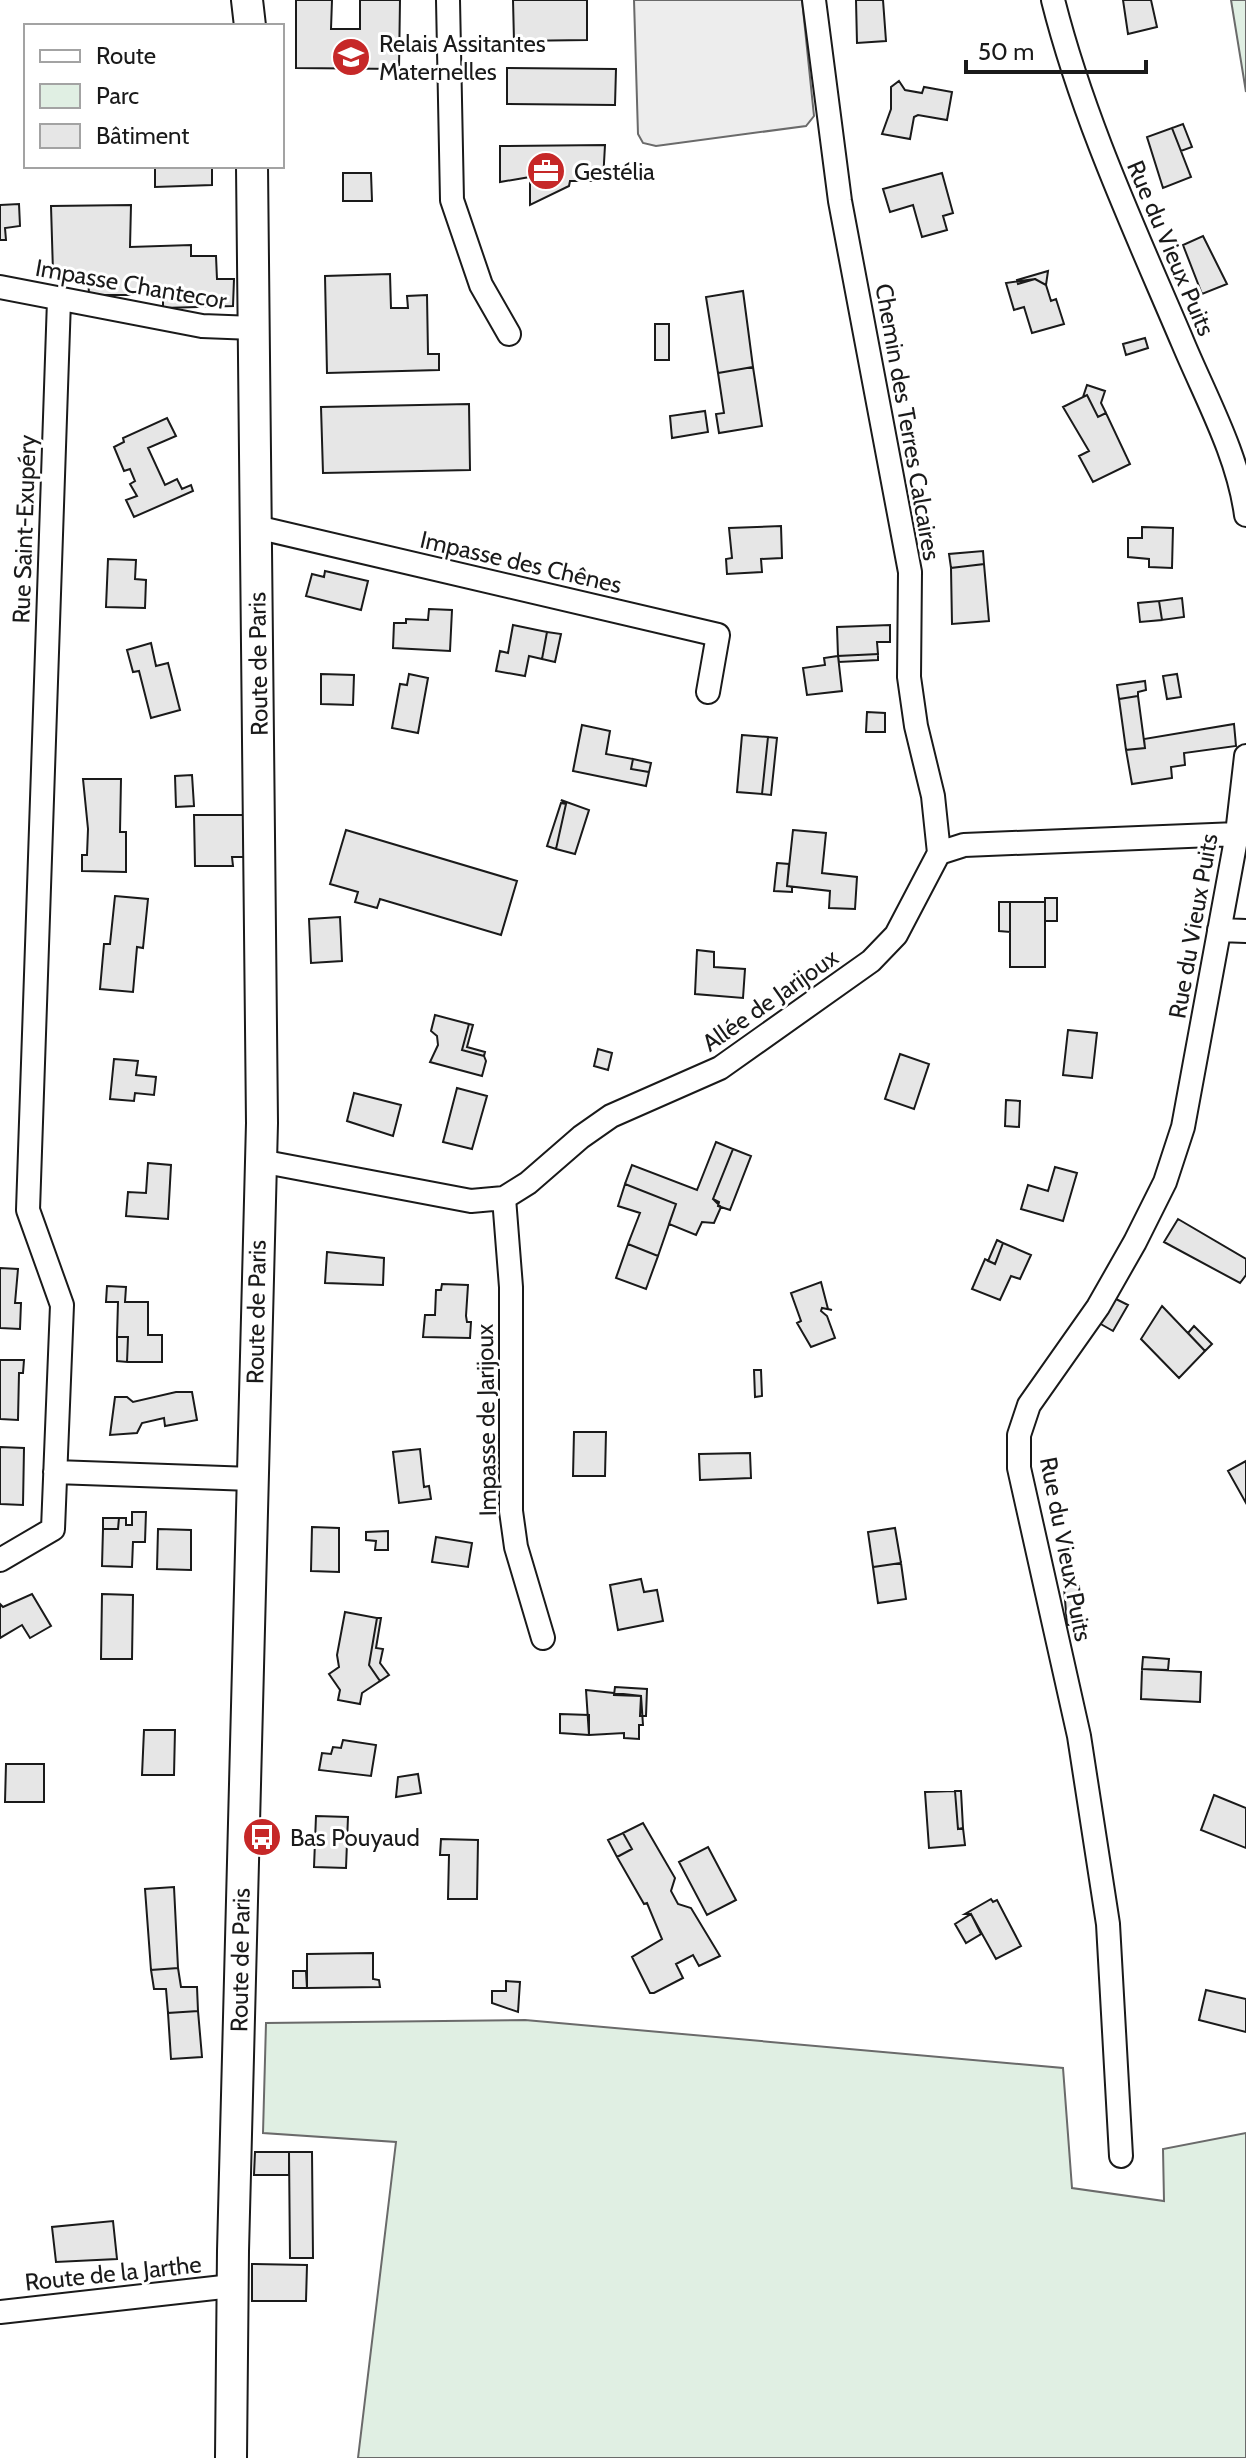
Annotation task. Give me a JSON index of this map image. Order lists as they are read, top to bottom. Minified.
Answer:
{"streets":{"main road":["Route de Paris"],"street":["Rue du Vieux Puits","Impasse Chantecor","Chemin des Terres Calcaires","Rue Saint-Exupéry","Impasse des Chênes","Allée de Jarijoux","Impasse de Jarijoux","Route de la Jarthe"]},"crossings":[["Impasse Chantecor","Rue Saint-Exupéry"],["Impasse Chantecor","Route de Paris"],["Chemin des Terres Calcaires","Allée de Jarijoux"],["Impasse des Chênes","Route de Paris"],["Route de Paris","Route de la Jarthe"],["Allée de Jarijoux","Impasse de Jarijoux"]],"places":{"school or university":["Relais Assitantes Maternelles"],"office":["Gestélia"],"bus stop":["Bas Pouyaud"]},"legend":["Route","Parc","Bâtiment"],"scale_bar":"50 m"}
